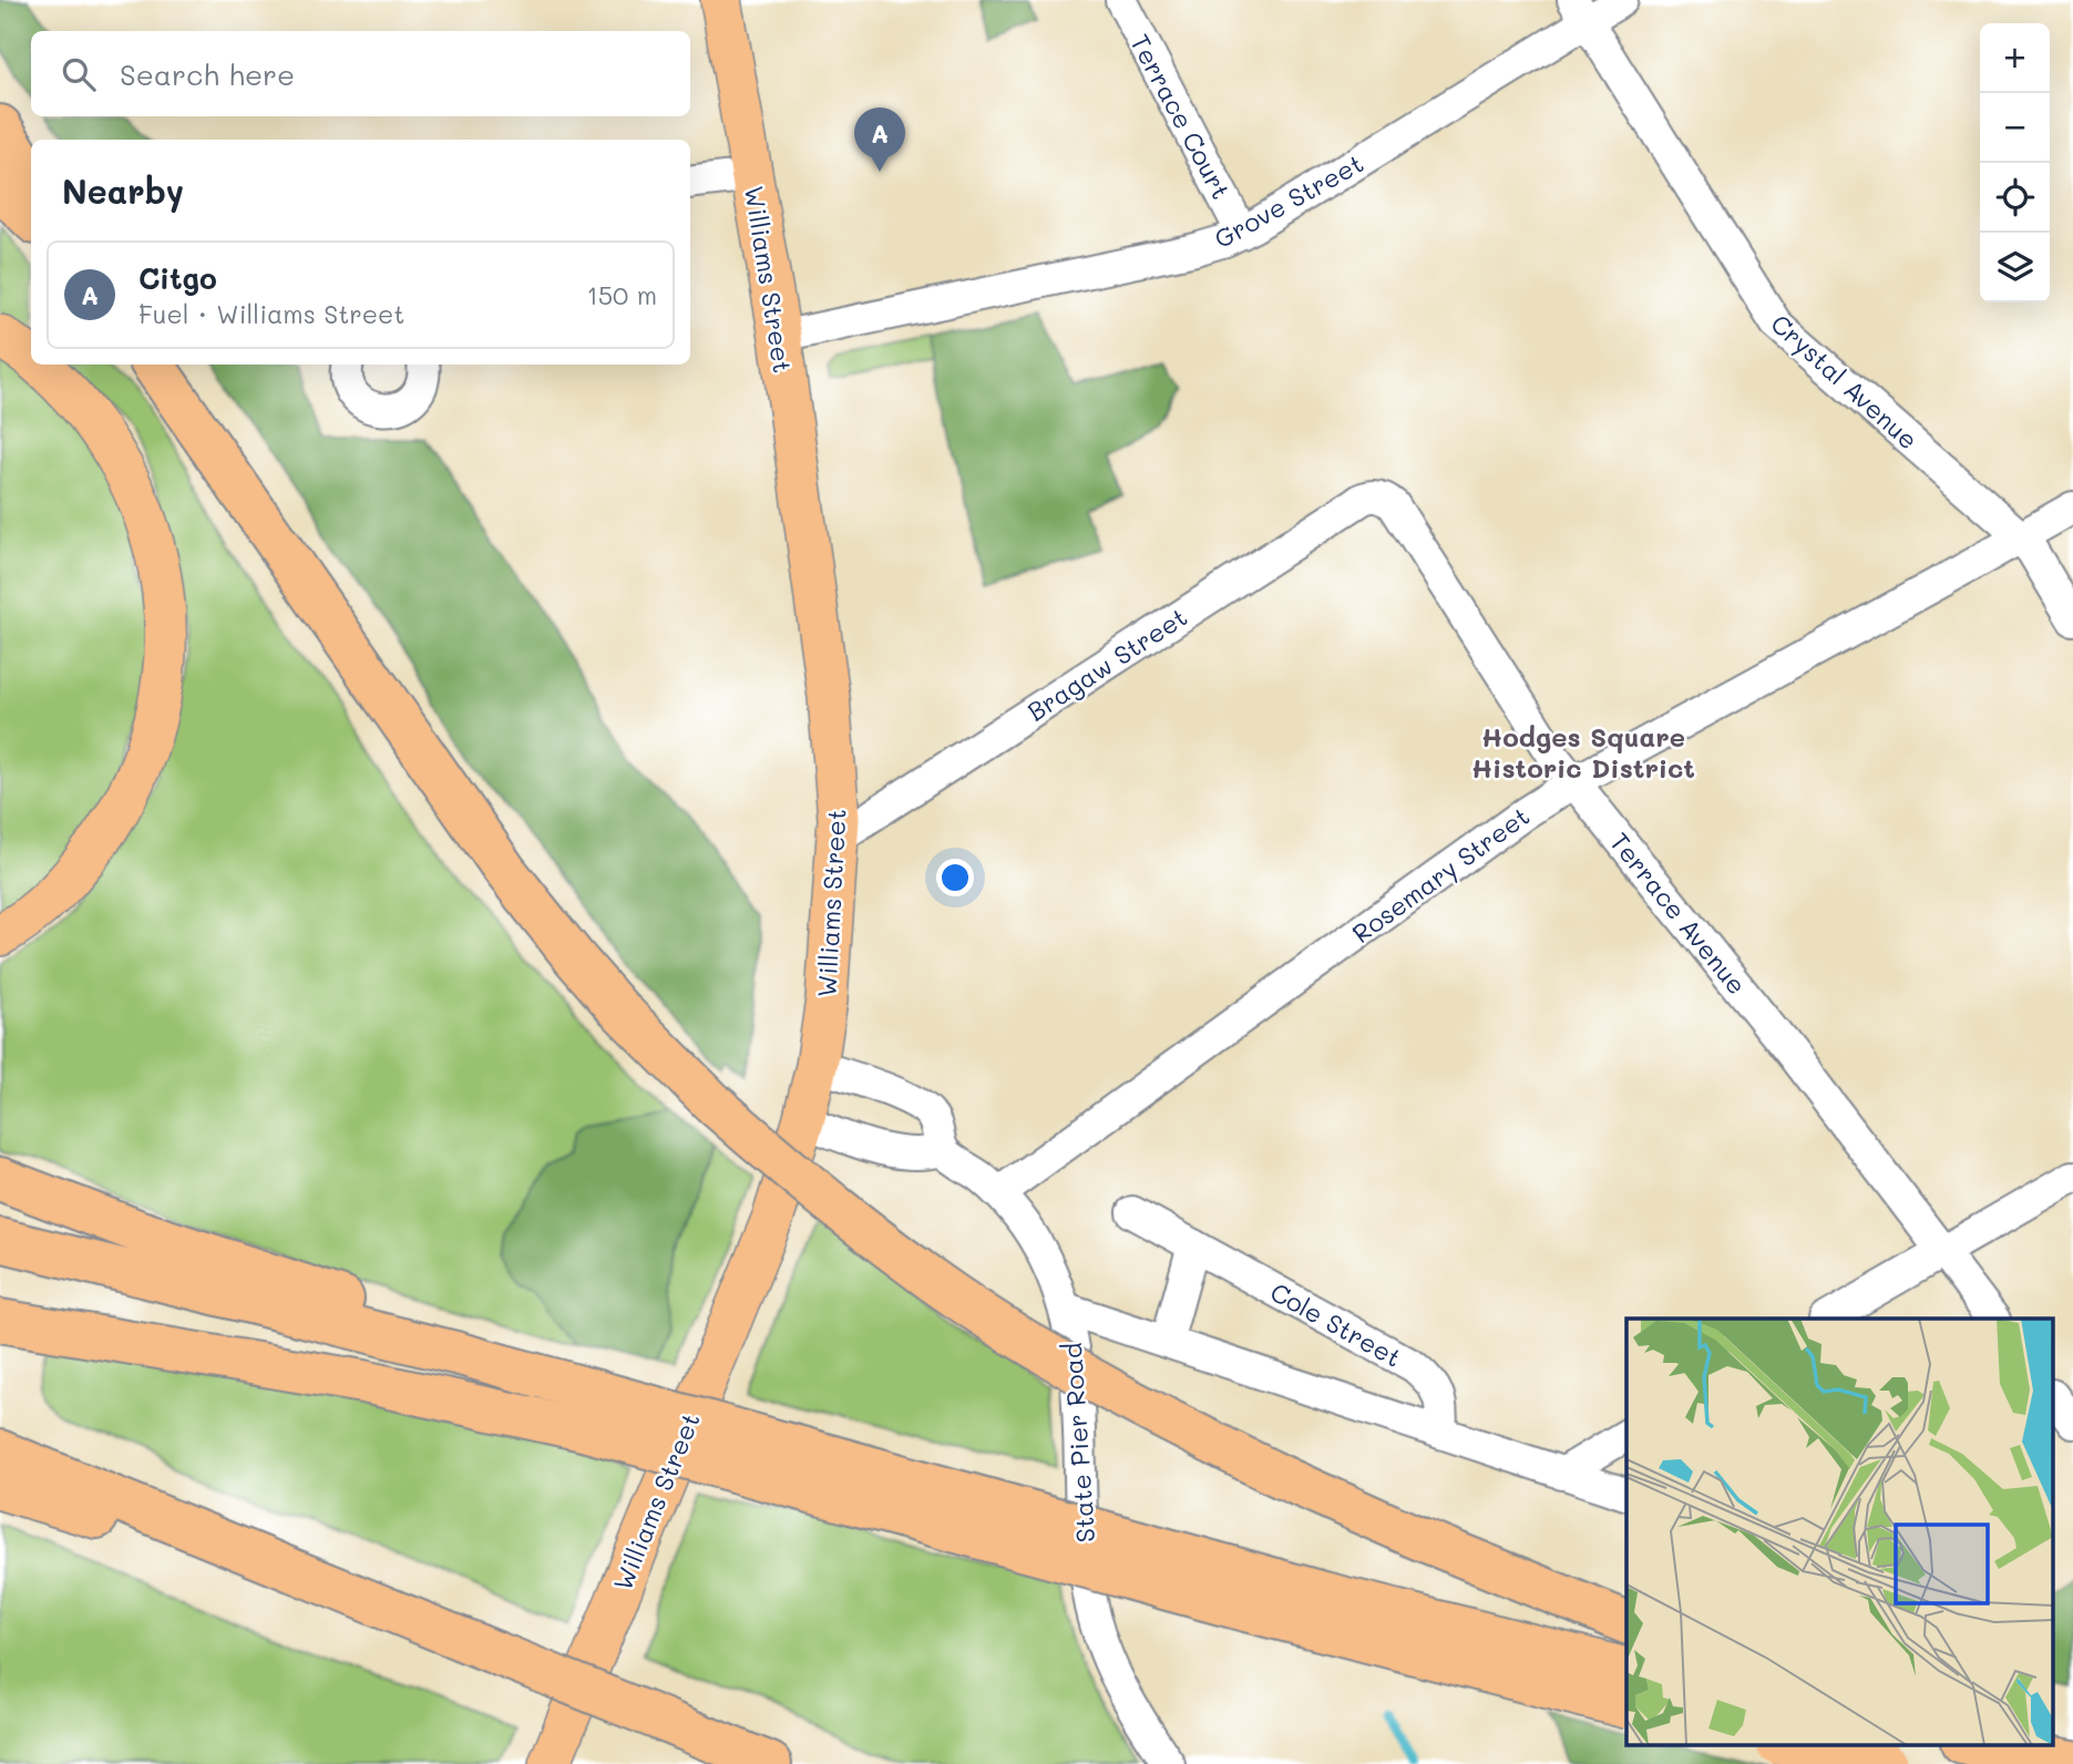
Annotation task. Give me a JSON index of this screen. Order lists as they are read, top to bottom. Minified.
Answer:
{"streets":{"main road":["Williams Street"],"street":["Terrace Court","Grove Street","Crystal Avenue","Bragaw Street","Rosemary Street","Terrace Avenue","Cole Street","State Pier Road"]},"crossings":[["Terrace Court","Grove Street"],["Grove Street","Williams Street"],["Grove Street","Crystal Avenue"],["Williams Street","Bragaw Street"],["Crystal Avenue","Rosemary Street"],["Bragaw Street","Terrace Avenue"],["Rosemary Street","Terrace Avenue"],["Rosemary Street","State Pier Road"]],"districts":["Hodges Square Historic District"],"page":{"map_buttons":["+","−"],"search":"Search here","pins":"A","heading":"Nearby","list":[{"mark":"A","name":"Citgo","note":"Fuel · Williams Street","value":"150 m"}]}}
